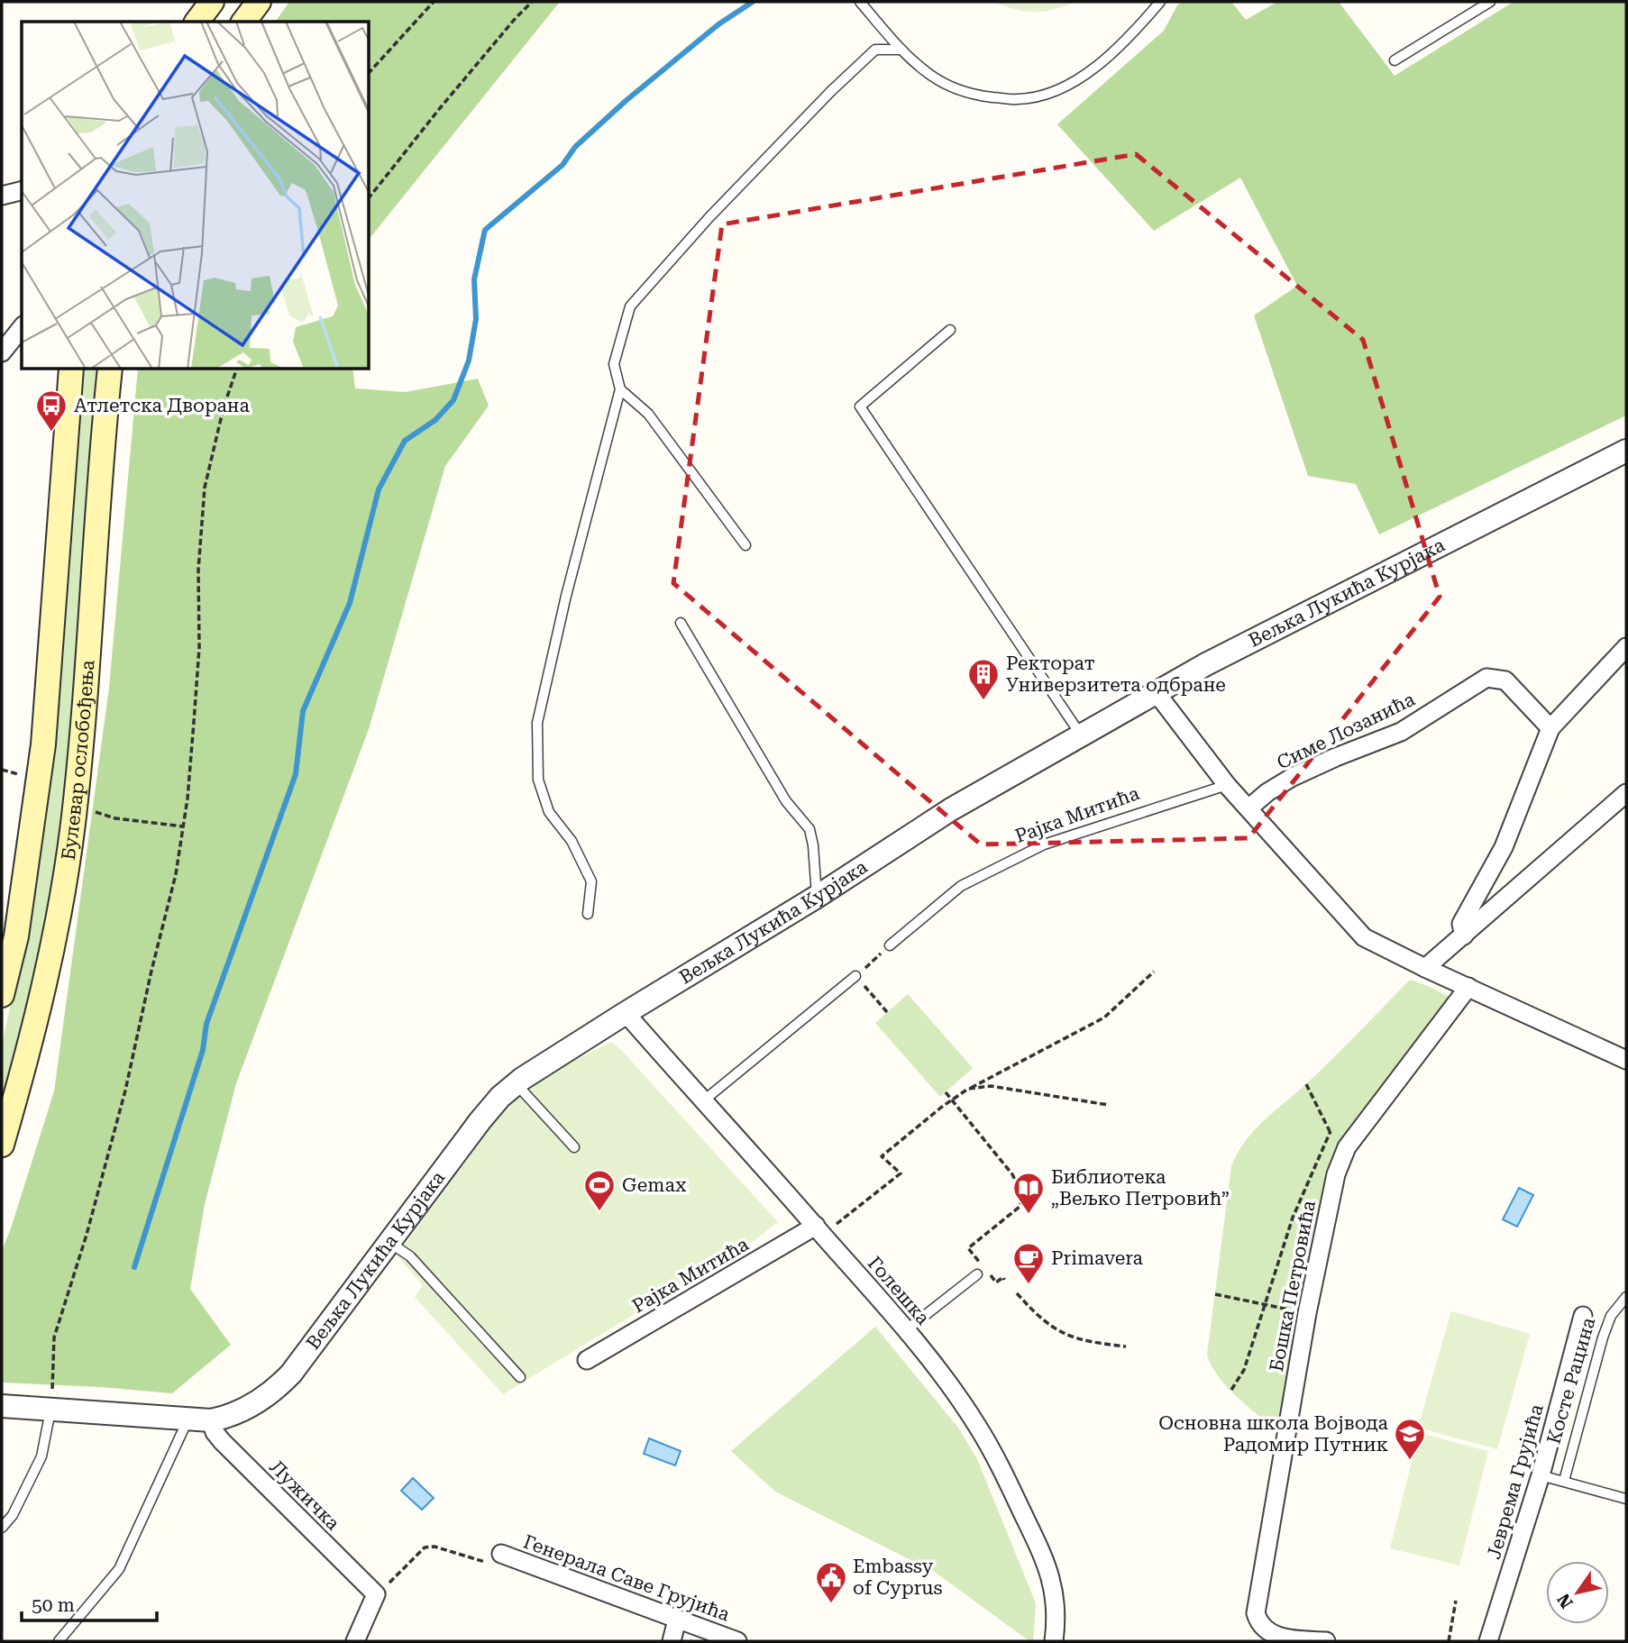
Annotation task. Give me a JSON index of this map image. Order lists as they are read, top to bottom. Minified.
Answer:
{"streets":{"main road":["Булевар ослобођења"],"street":["Вељка Лукића Курјака","Симе Лозанића","Рајка Митића","Бошка Петровића","Голешка","Јеврема Грујића","Лужичка","Генерала Саве Грујића"],"lane":["Косте Рацина"]},"crossings":[["Вељка Лукића Курјака","Голешка"],["Вељка Лукића Курјака","Лужичка"],["Рајка Митића","Голешка"]],"places":{"bus stop":["Атлетска Дворана"],"building":["Ректорат Универзитета одбране"],"sports":["Gemax"],"library":["Библиотека „Вељко Петровић”"],"cafe":["Primavera"],"school or university":["Основна школа Војвода Радомир Путник"],"public building":["Embassy of Cyprus"]},"scale_bar":"50 m","north":"bottom left"}
